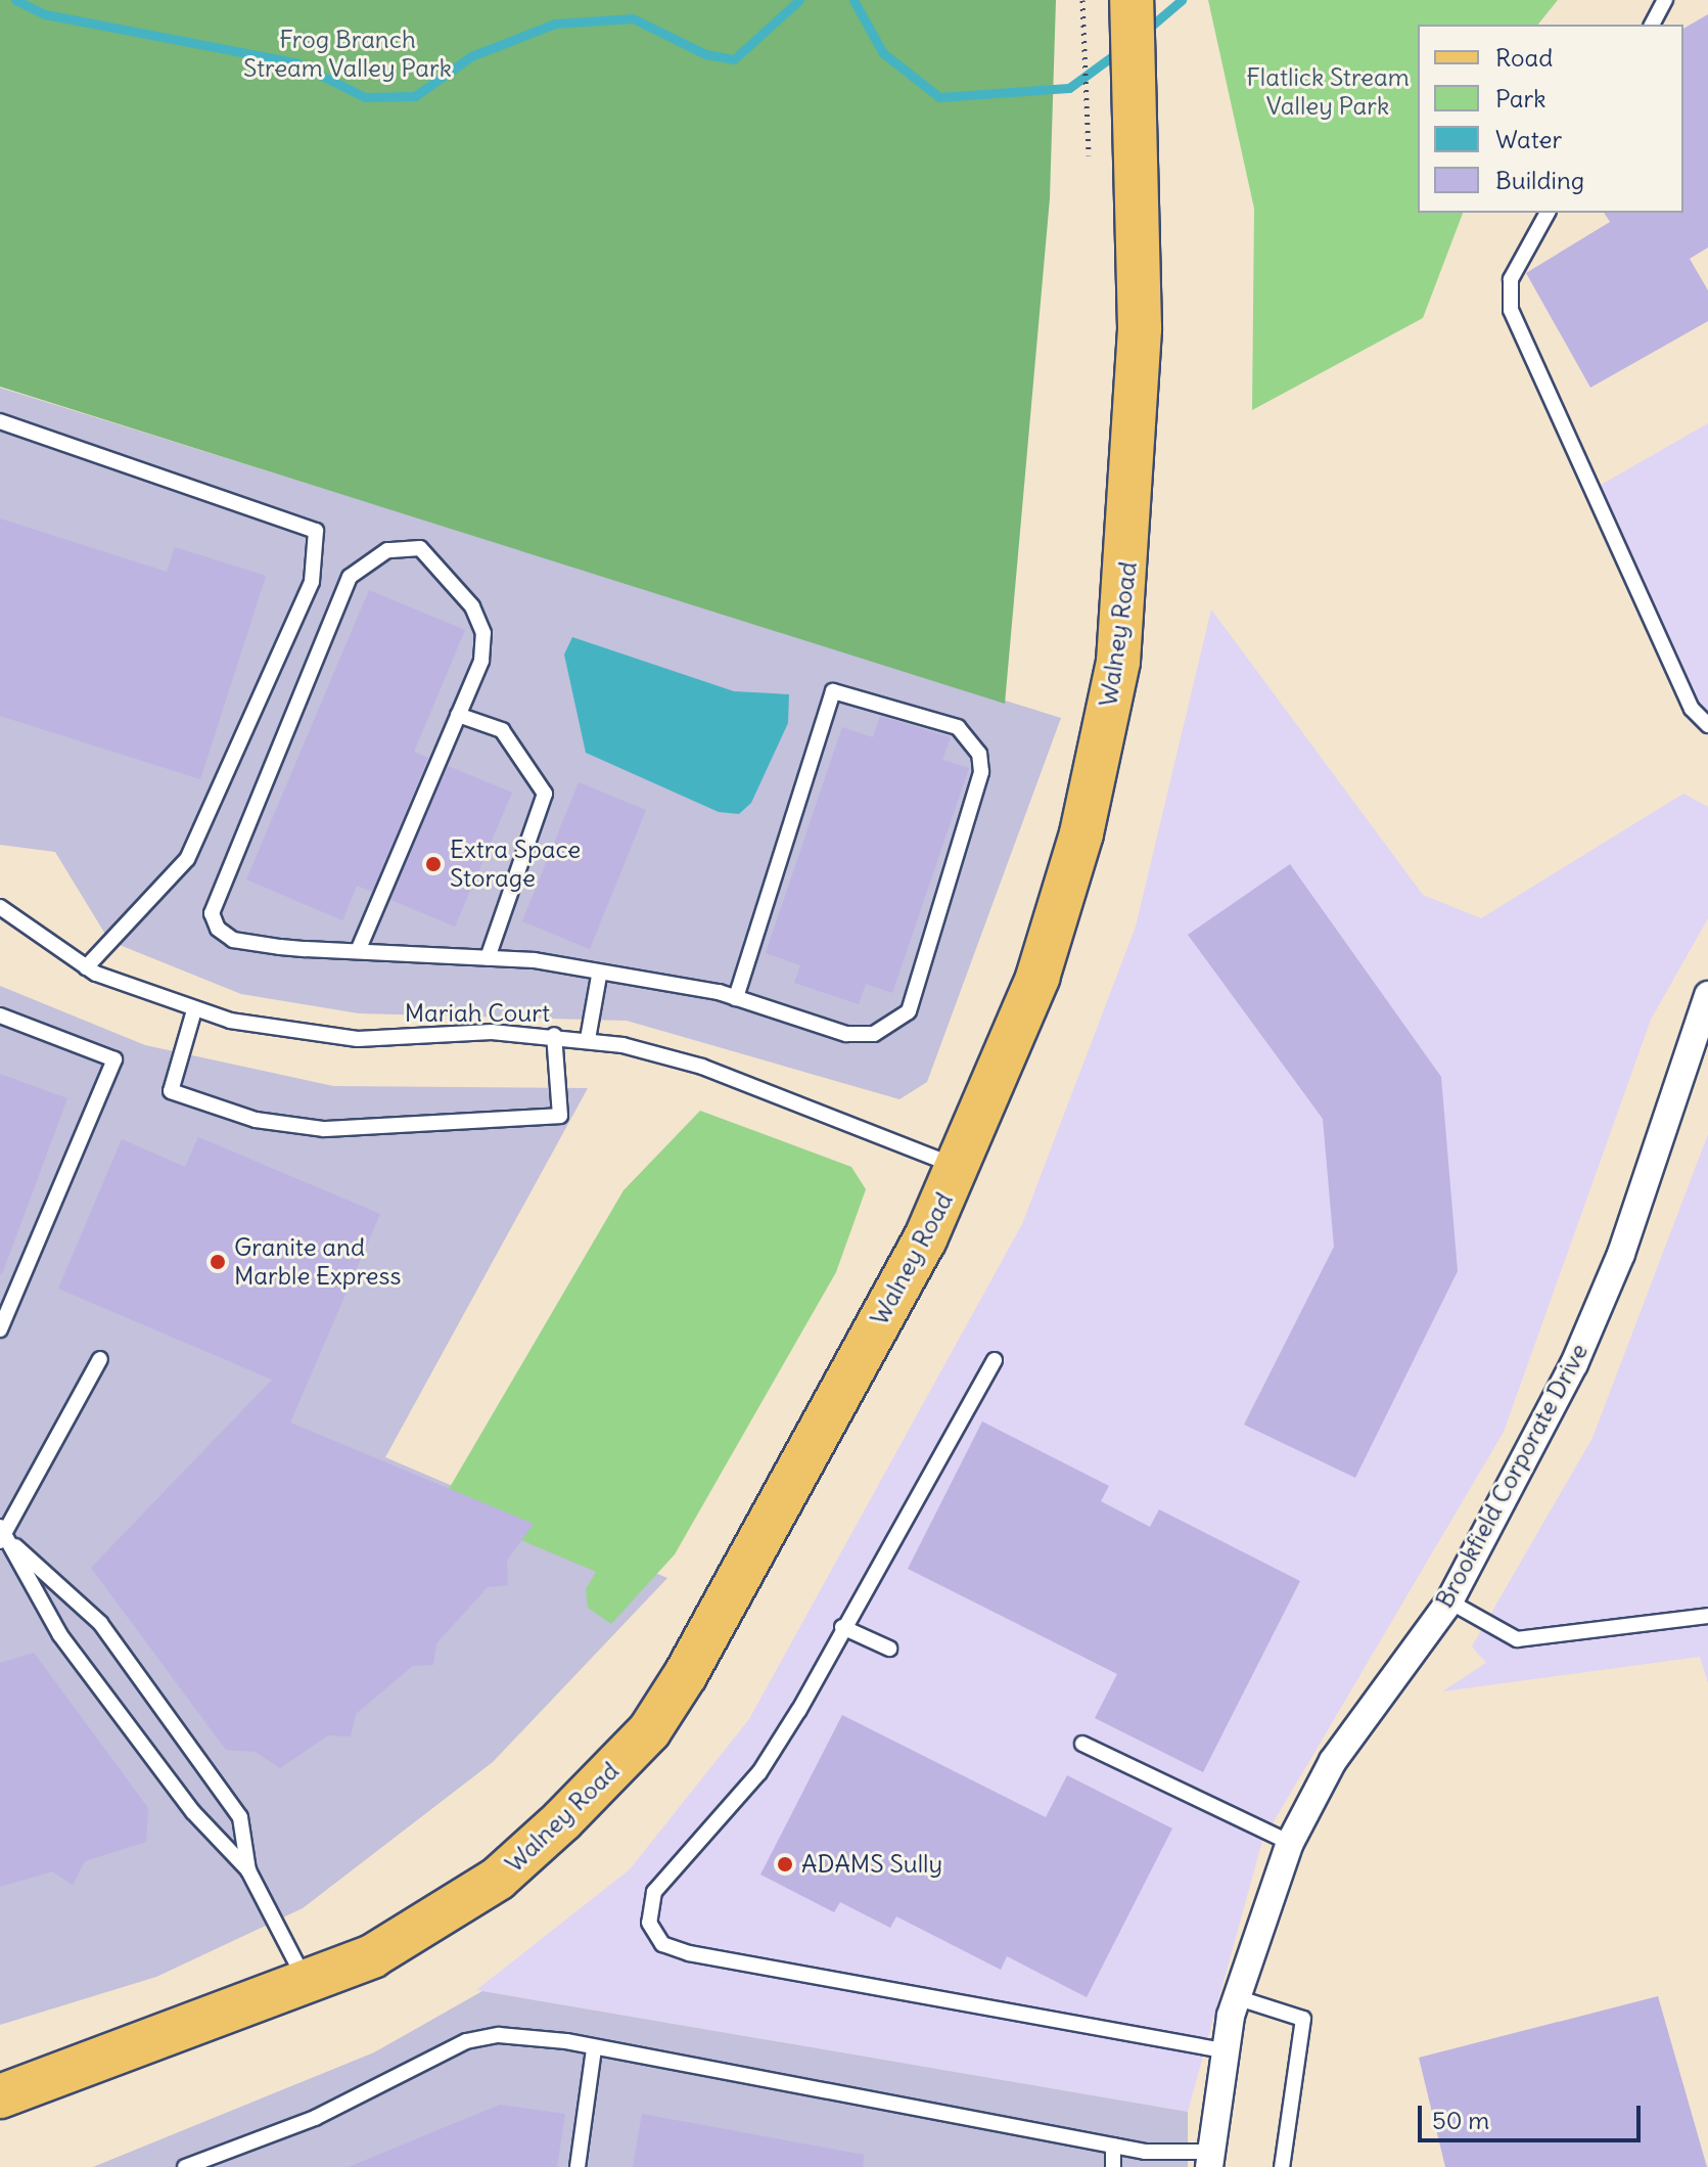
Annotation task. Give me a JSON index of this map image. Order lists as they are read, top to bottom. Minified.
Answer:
{"streets":{"main road":["Walney Road"],"street":["Brookfield Corporate Drive"],"lane":["Mariah Court"]},"crossings":[["Walney Road","Mariah Court"]],"parks":["Frog Branch Stream Valley Park","Flatlick Stream Valley Park"],"places":["Extra Space Storage","Granite and Marble Express","ADAMS Sully"],"legend":["Road","Park","Water","Building"],"scale_bar":"50 m"}
